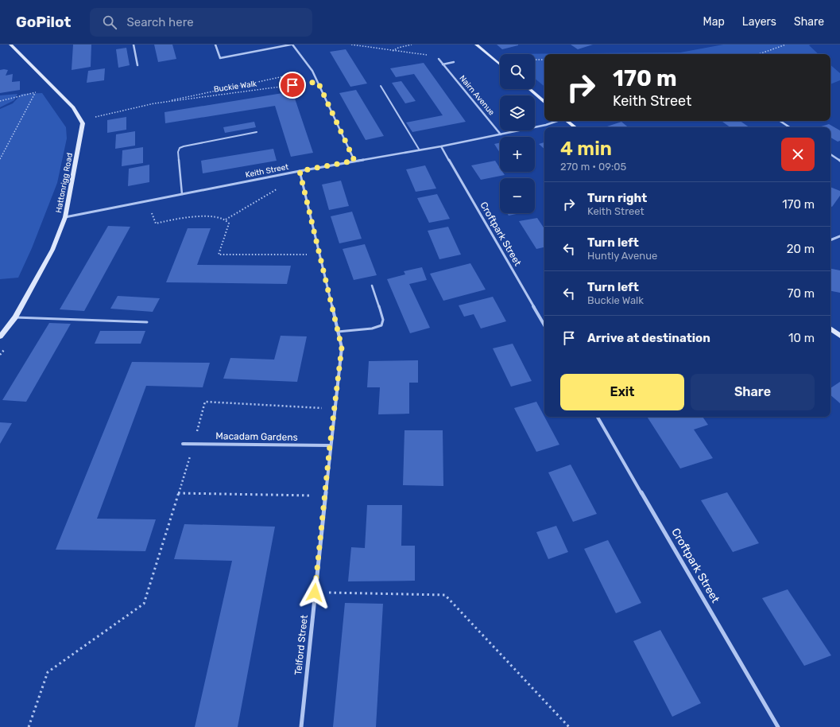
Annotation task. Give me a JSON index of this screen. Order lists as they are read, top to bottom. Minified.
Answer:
{"streets":{"street":["Nairn Avenue","Keith Street","Hattonrigg Road","Croftpark Street","Macadam Gardens","Telford Street"],"path":["Buckie Walk"]},"crossings":[["Buckie Walk","Hattonrigg Road"],["Nairn Avenue","Keith Street"],["Keith Street","Hattonrigg Road"],["Keith Street","Croftpark Street"],["Keith Street","Telford Street"],["Macadam Gardens","Telford Street"]],"page":{"header":"GoPilot","search":"Search here","nav":["Map","Layers","Share"],"map_buttons":["+","−"],"turn":["170 m","Keith Street"],"heading":["4 min","270 m · 09:05"],"list":[{"name":"Turn right","note":"Keith Street","value":"170 m"},{"name":"Turn left","note":"Huntly Avenue","value":"20 m"},{"name":"Turn left","note":"Buckie Walk","value":"70 m"},{"name":"Arrive at destination","value":"10 m"}],"buttons":["Exit","Share"]}}
